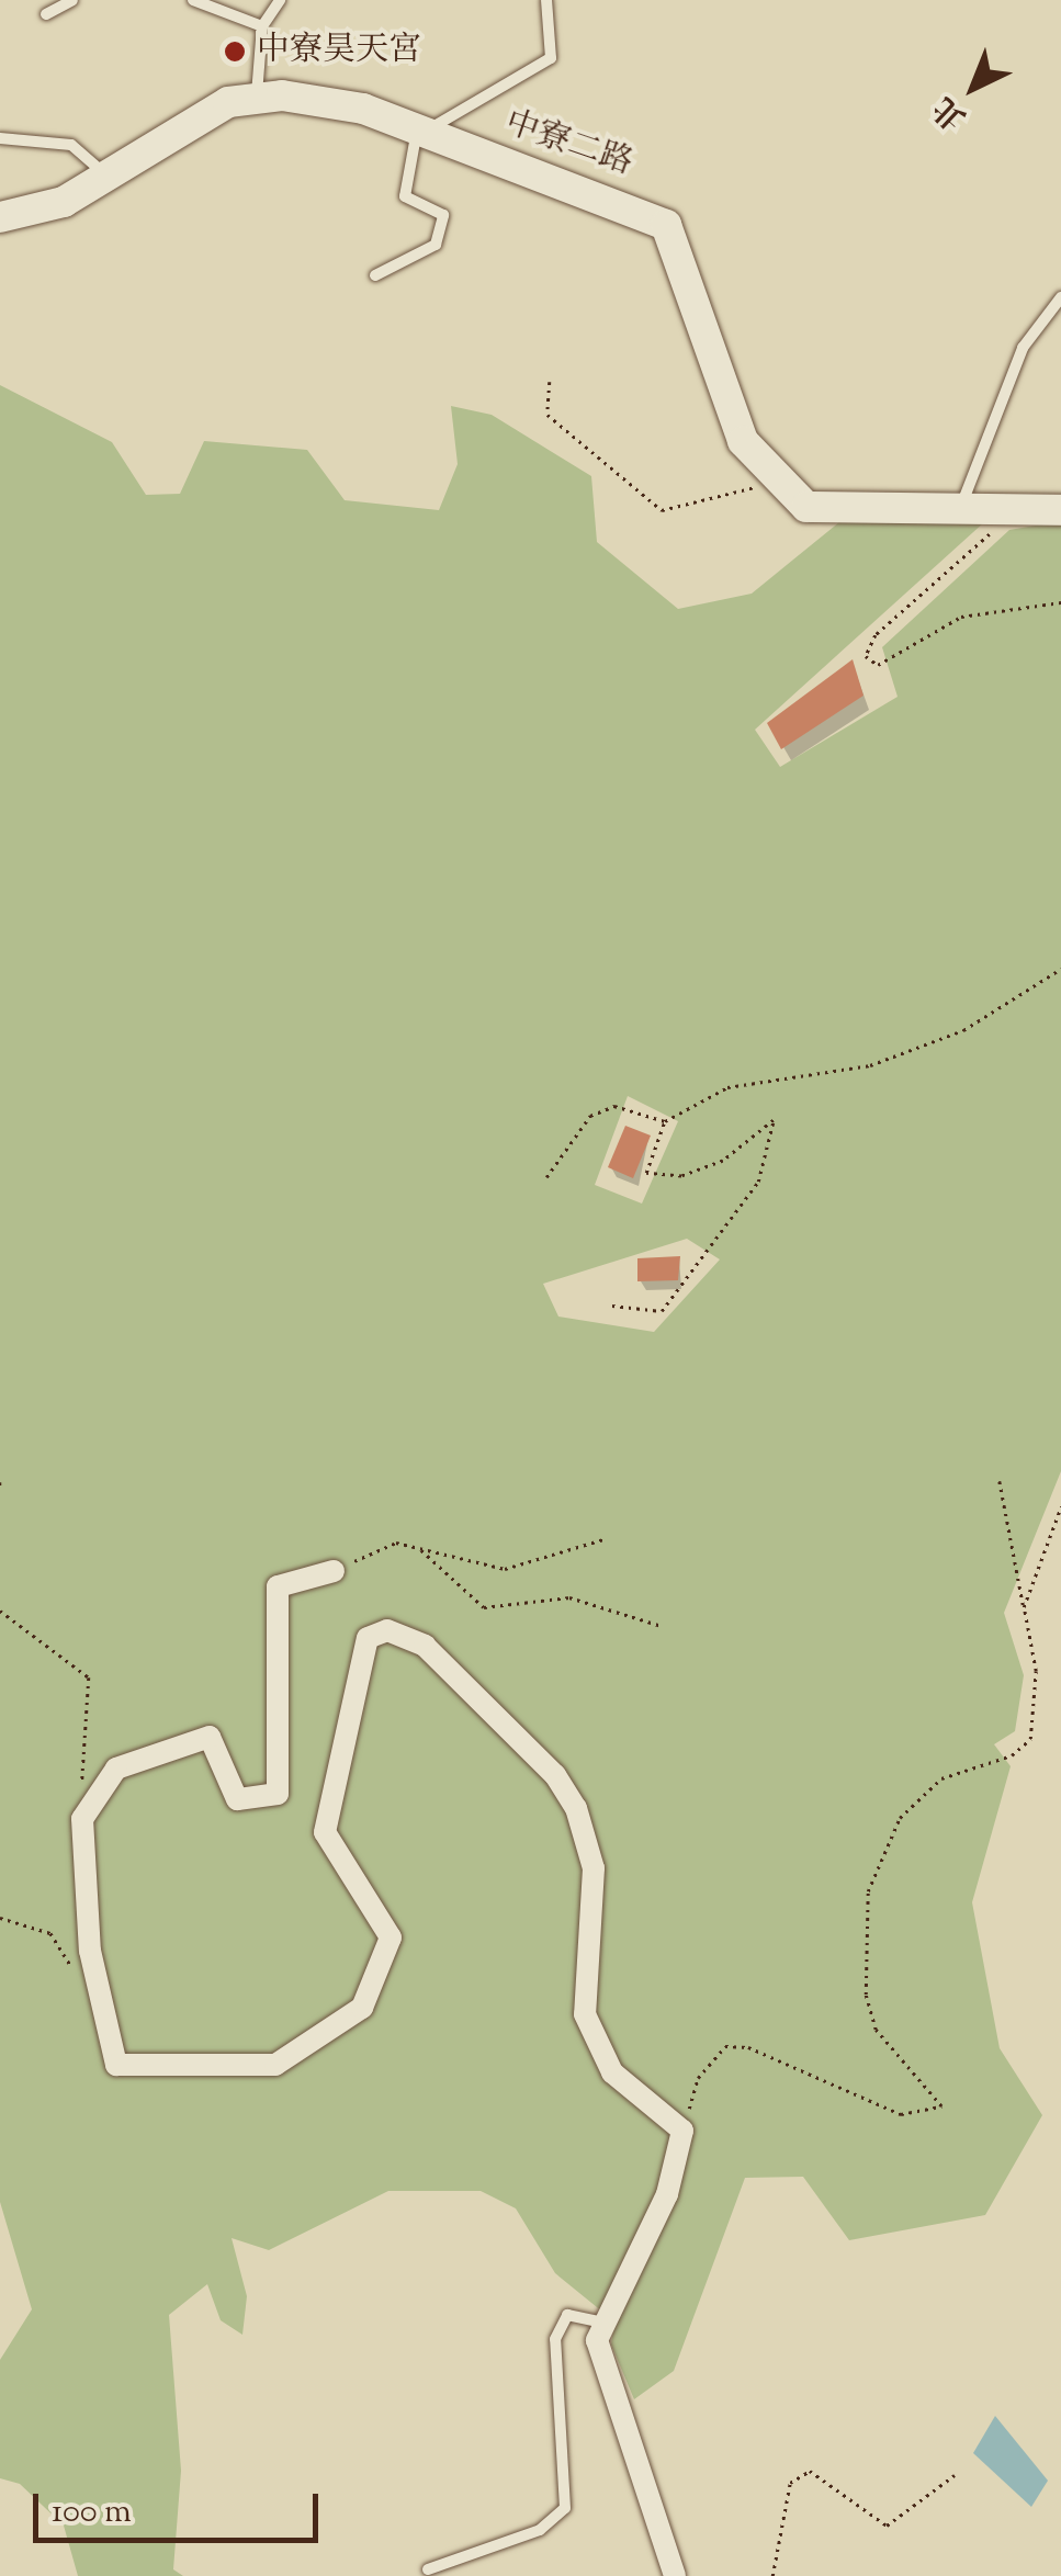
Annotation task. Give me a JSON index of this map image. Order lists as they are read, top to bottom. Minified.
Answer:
{"streets":{"street":["中寮二路"]},"places":["中寮昊天宮"],"scale_bar":"100 m","north":"bottom left"}
